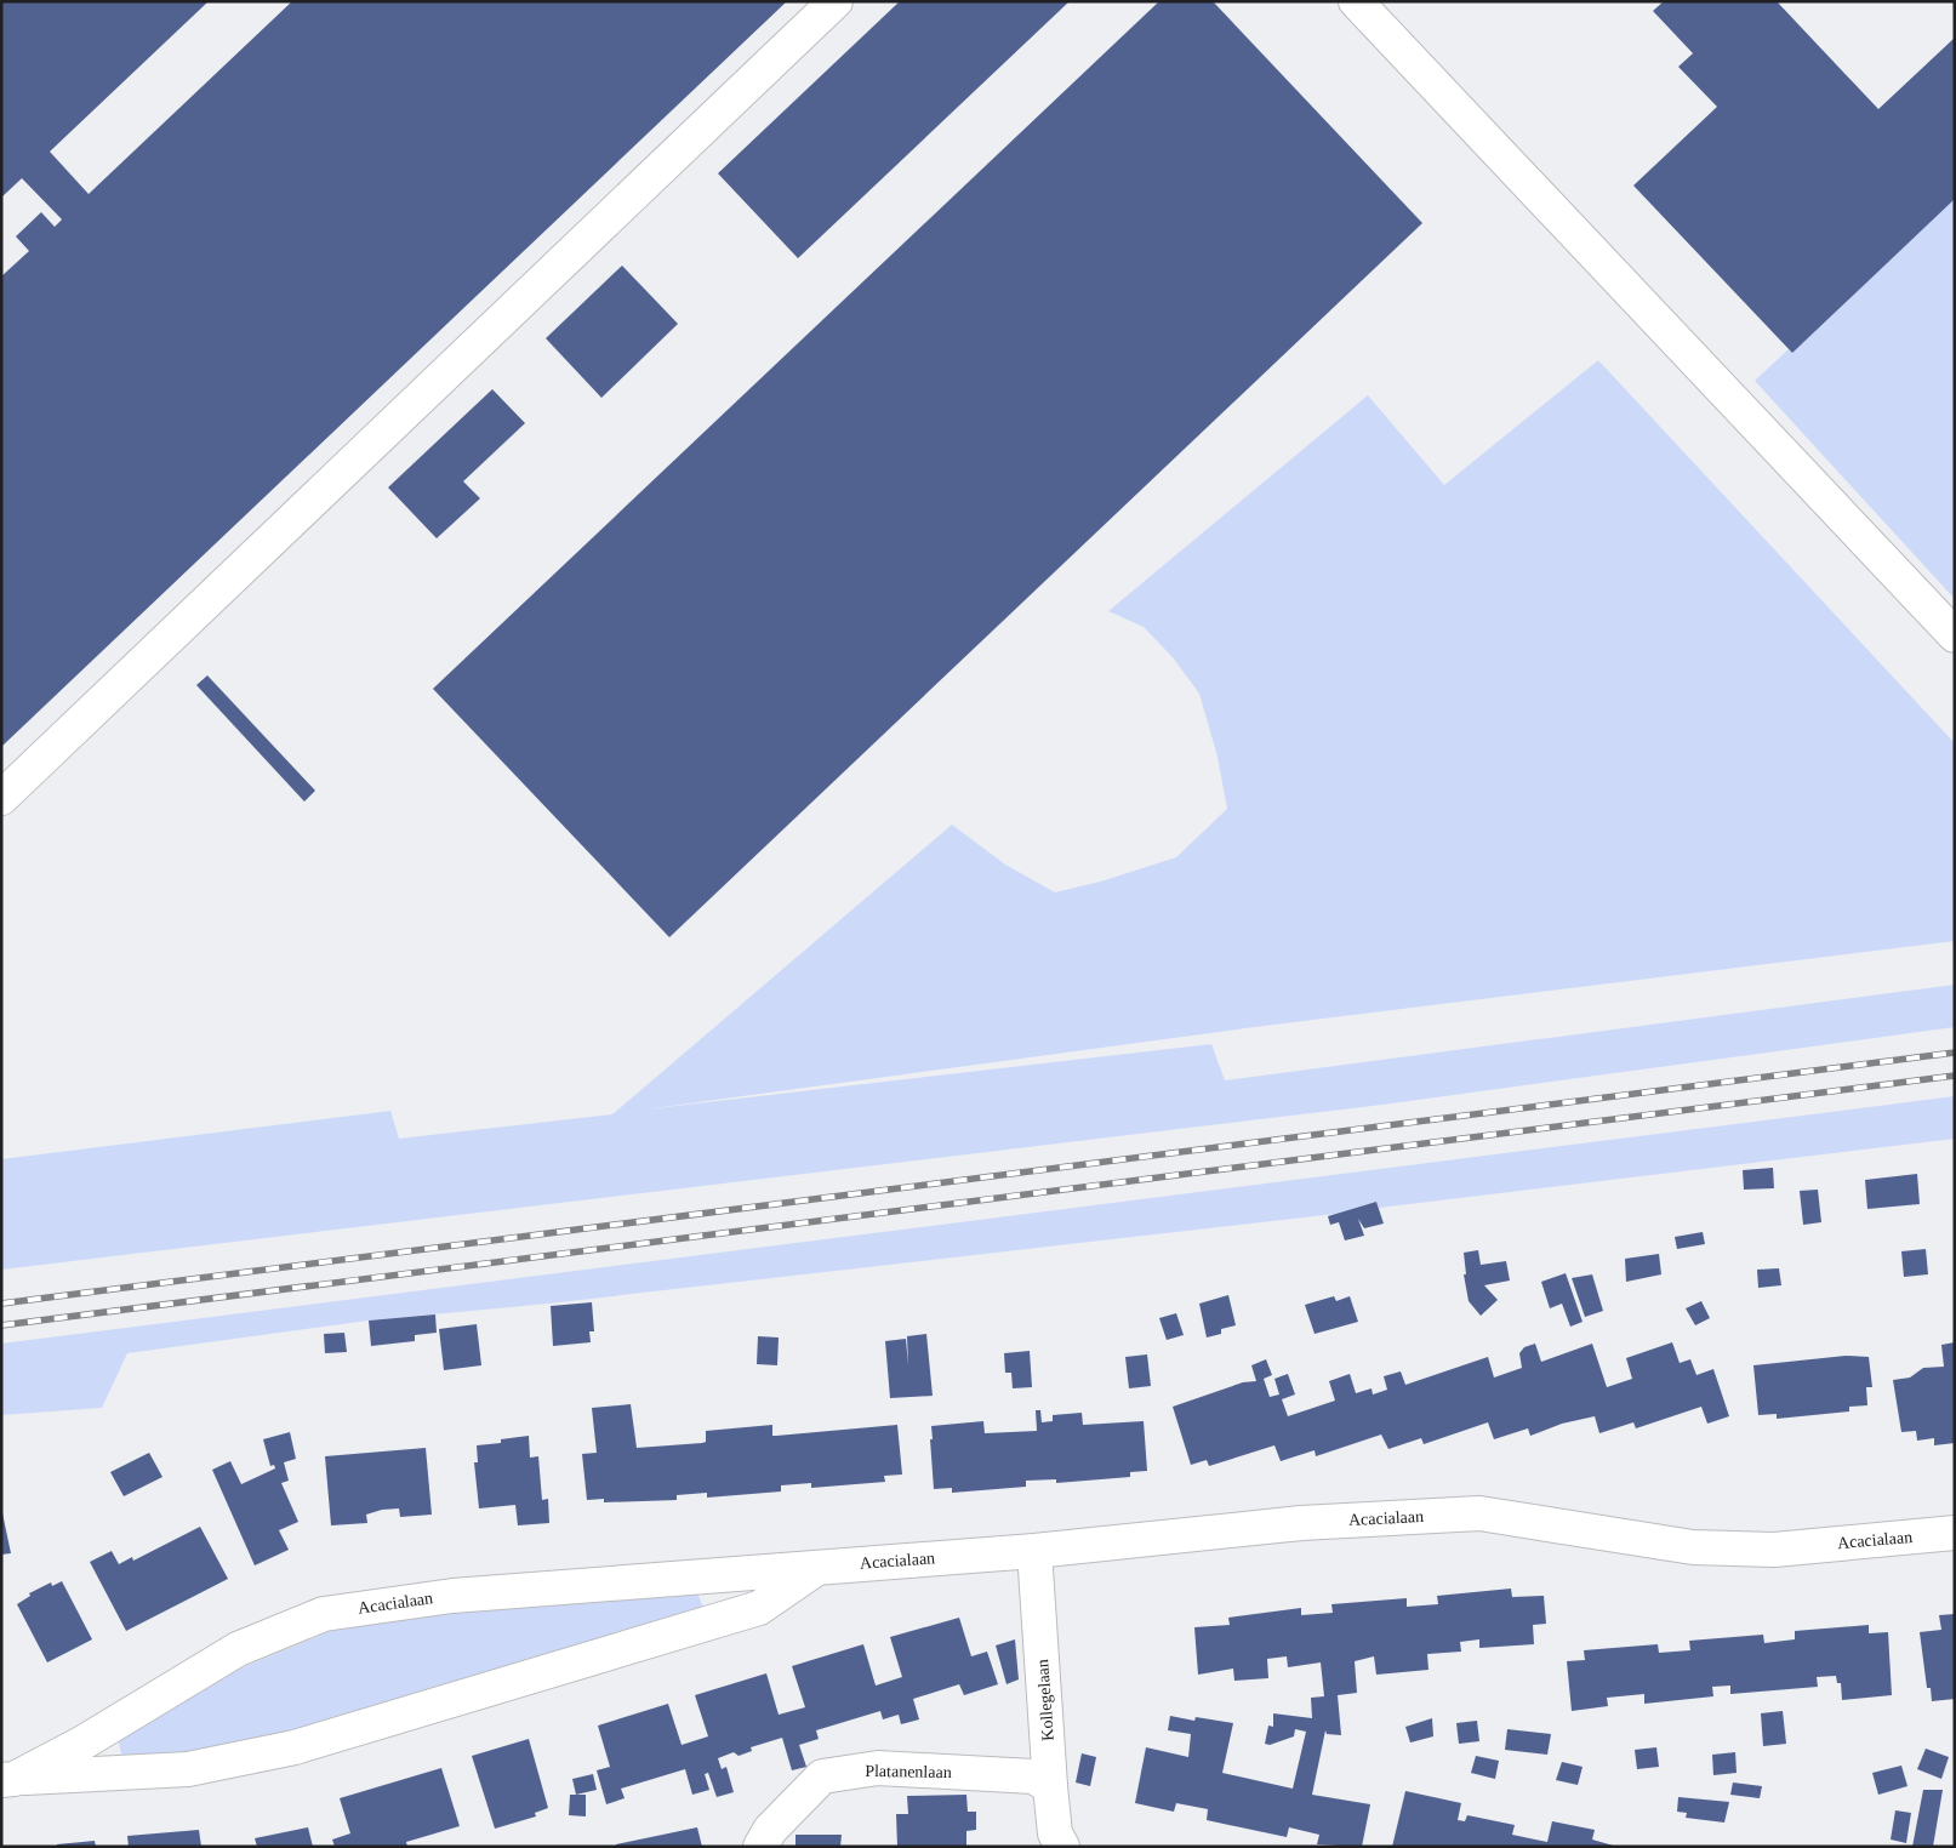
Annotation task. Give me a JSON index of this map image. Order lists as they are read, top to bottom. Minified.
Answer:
{"streets":{"street":["Acacialaan","Kollegelaan","Platanenlaan"]},"crossings":[["Acacialaan","Kollegelaan"],["Kollegelaan","Platanenlaan"]]}
